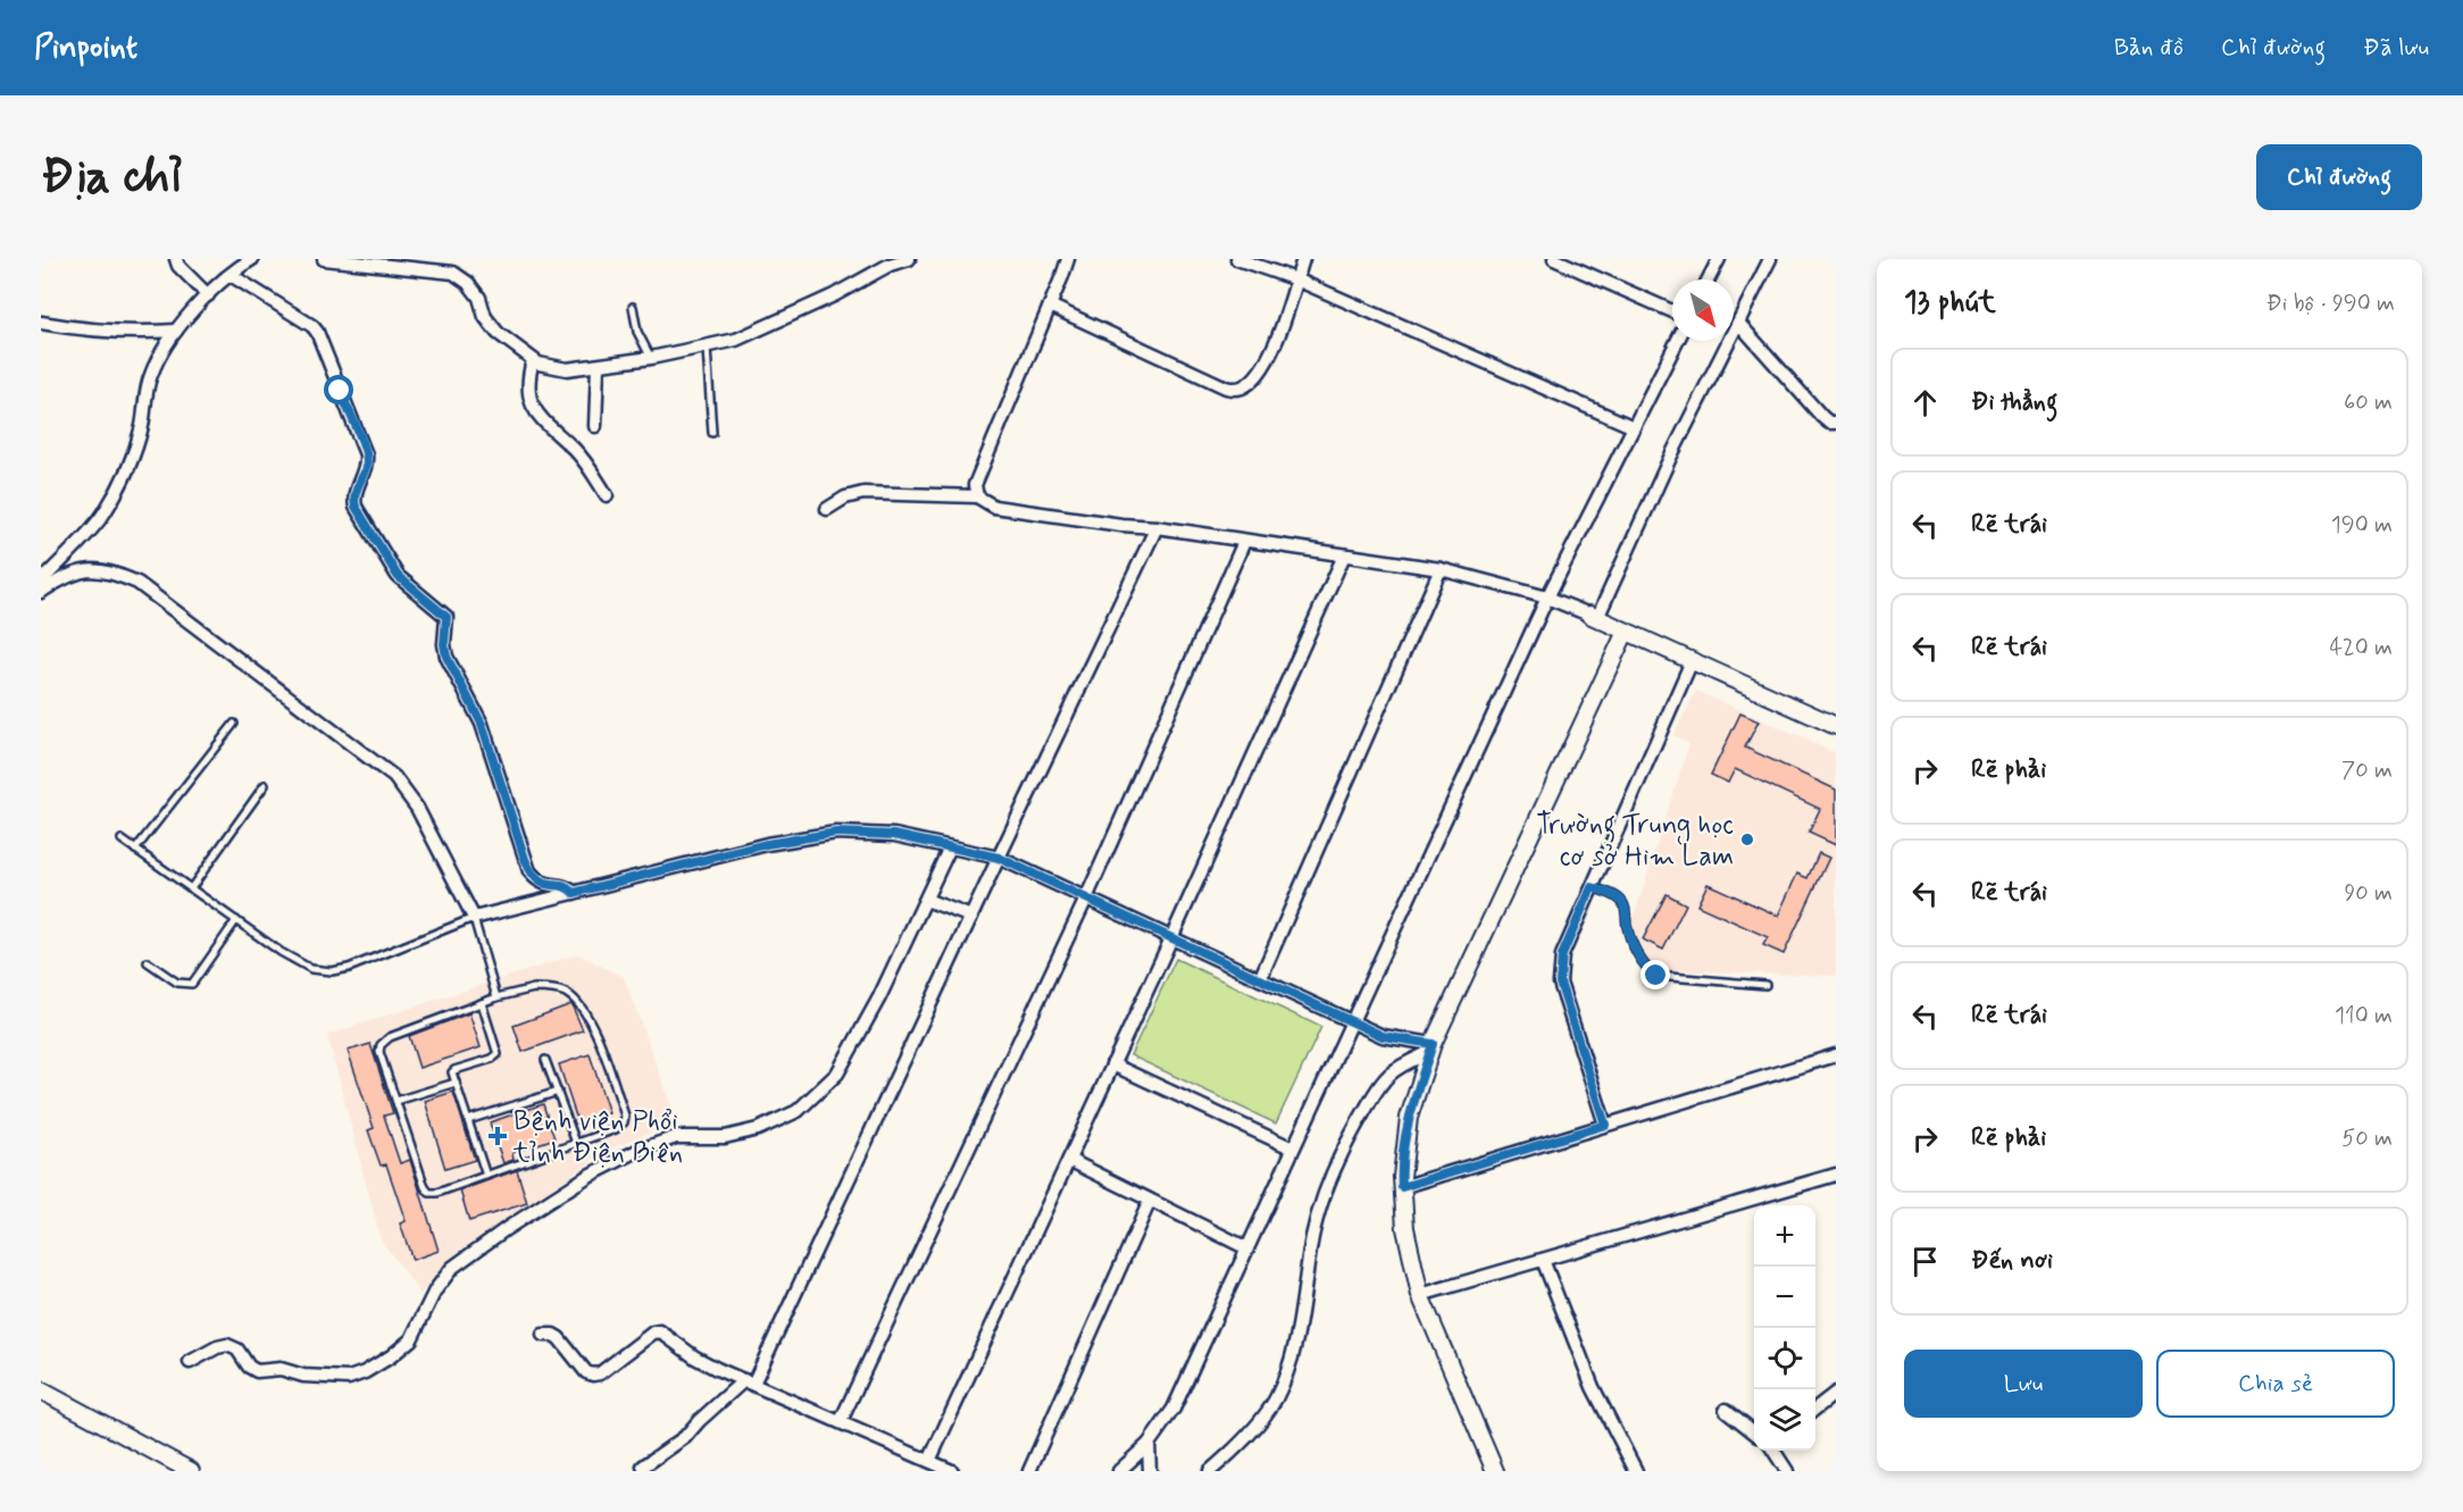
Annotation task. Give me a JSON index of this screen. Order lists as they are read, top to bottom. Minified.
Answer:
{"places":{"other":["Trường Trung học cơ sở Him Lam"],"health":["Bệnh viện Phổi tỉnh Điện Biên"]},"north":"bottom right","page":{"header":"Pinpoint","nav":["Bản đồ","Chỉ đường","Đã lưu"],"buttons":["Chỉ đường",["Lưu","Chia sẻ"]],"title":"Địa chỉ","heading":["13 phút","Đi bộ · 990 m"],"list":[["Đi thẳng","60 m"],["Rẽ trái","190 m"],["Rẽ trái","420 m"],["Rẽ phải","70 m"],["Rẽ trái","90 m"],["Rẽ trái","110 m"],["Rẽ phải","50 m"],"Đến nơi"],"map_buttons":["+","−"]}}
